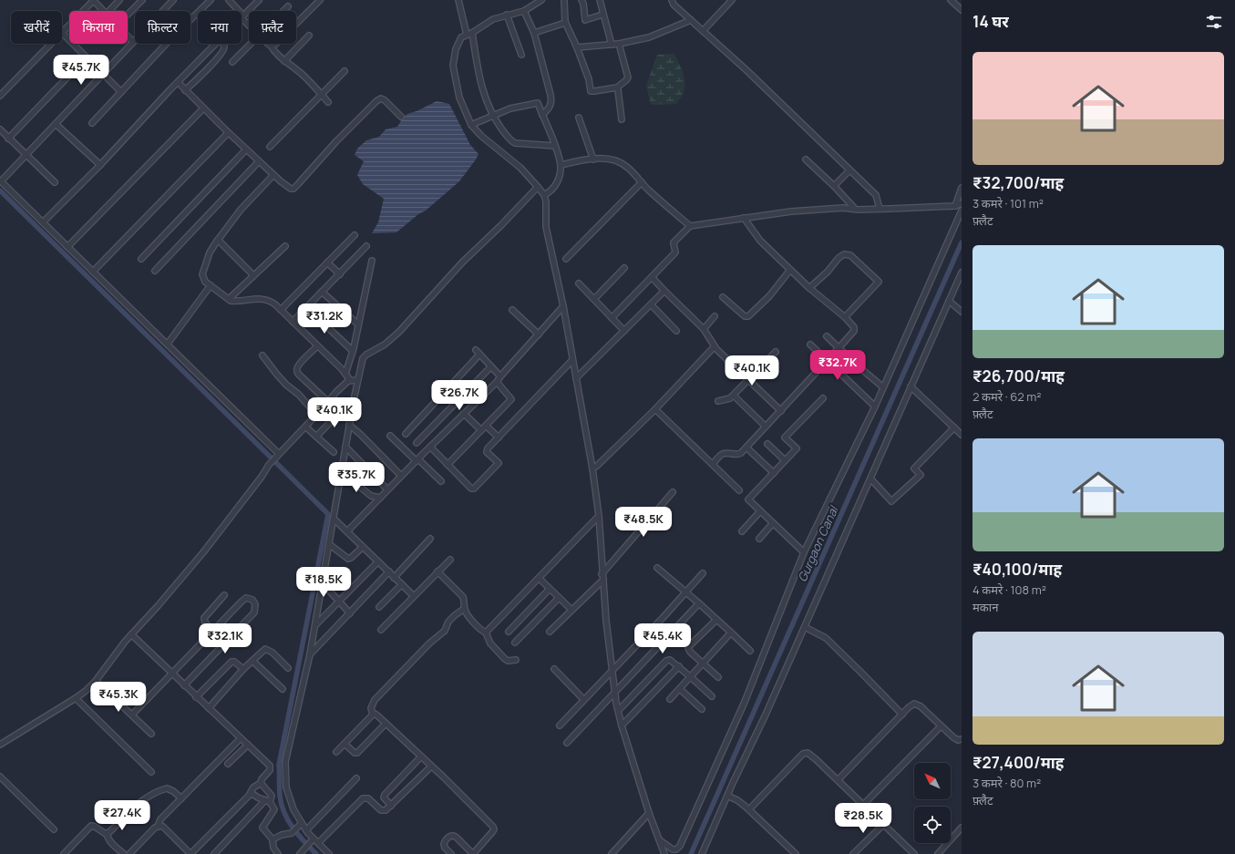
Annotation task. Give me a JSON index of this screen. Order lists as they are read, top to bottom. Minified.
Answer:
{"water":["Gurgaon Canal"],"north":"top left","page":{"heading":"14 घर","chip":["खरीदें","किराया","फ़िल्टर","नया","फ़्लैट"],"list":[{"name":"₹32,700/माह","note":"3 कमरे · 101 m² · फ़्लैट"},{"name":"₹26,700/माह","note":"2 कमरे · 62 m² · फ़्लैट"},{"name":"₹40,100/माह","note":"4 कमरे · 108 m² · मकान"},{"name":"₹27,400/माह","note":"3 कमरे · 80 m² · फ़्लैट"}],"price":["₹45.7K","₹31.2K","₹32.7K","₹40.1K","₹26.7K","₹40.1K","₹35.7K","₹48.5K","₹18.5K","₹32.1K","₹45.4K","₹45.3K","₹27.4K","₹28.5K"]}}
